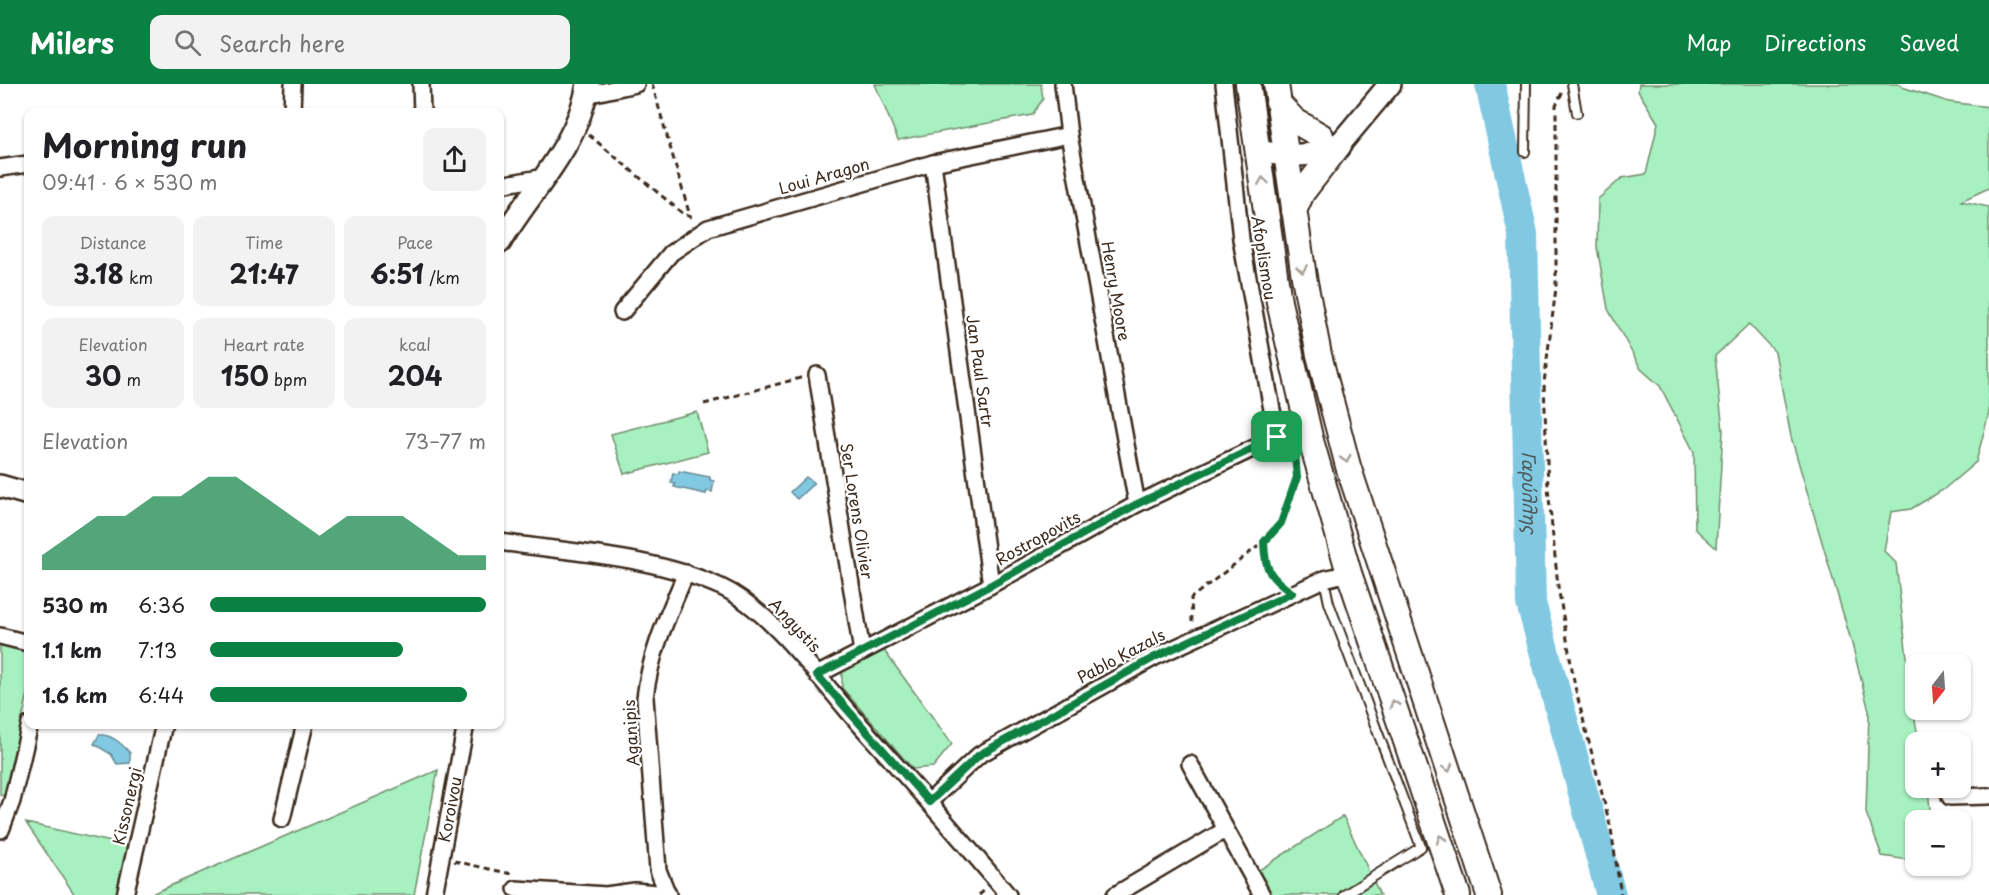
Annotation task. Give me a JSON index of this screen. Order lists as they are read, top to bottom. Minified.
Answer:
{"streets":{"street":["Loui Aragon","Afoplismou","Henry Moore","Jan Paul Sartr","Ser Lorens Olivier","Rostropovits","Angystis","Pablo Kazals","Aganipis","Kissonergi","Koroivou"]},"crossings":[["Loui Aragon","Henry Moore"],["Loui Aragon","Jan Paul Sartr"],["Afoplismou","Rostropovits"],["Henry Moore","Rostropovits"],["Jan Paul Sartr","Rostropovits"],["Ser Lorens Olivier","Rostropovits"],["Rostropovits","Angystis"],["Angystis","Pablo Kazals"],["Angystis","Aganipis"]],"water":["Γαρύλλης"],"north":"bottom","page":{"header":"Milers","search":"Search here","nav":["Map","Directions","Saved"],"heading":["Morning run","09:41 · 6 × 530 m"],"stats":[["Distance","3.18 km"],["Time","21:47"],["Pace","6:51 /km"],["Elevation","30 m"],["Heart rate","150 bpm"],["kcal","204"]],"chart":["Elevation","73–77 m"],"list":[{"name":"530 m","note":"6:36"},{"name":"1.1 km","note":"7:13"},{"name":"1.6 km","note":"6:44"}],"map_buttons":["+","−"]}}
